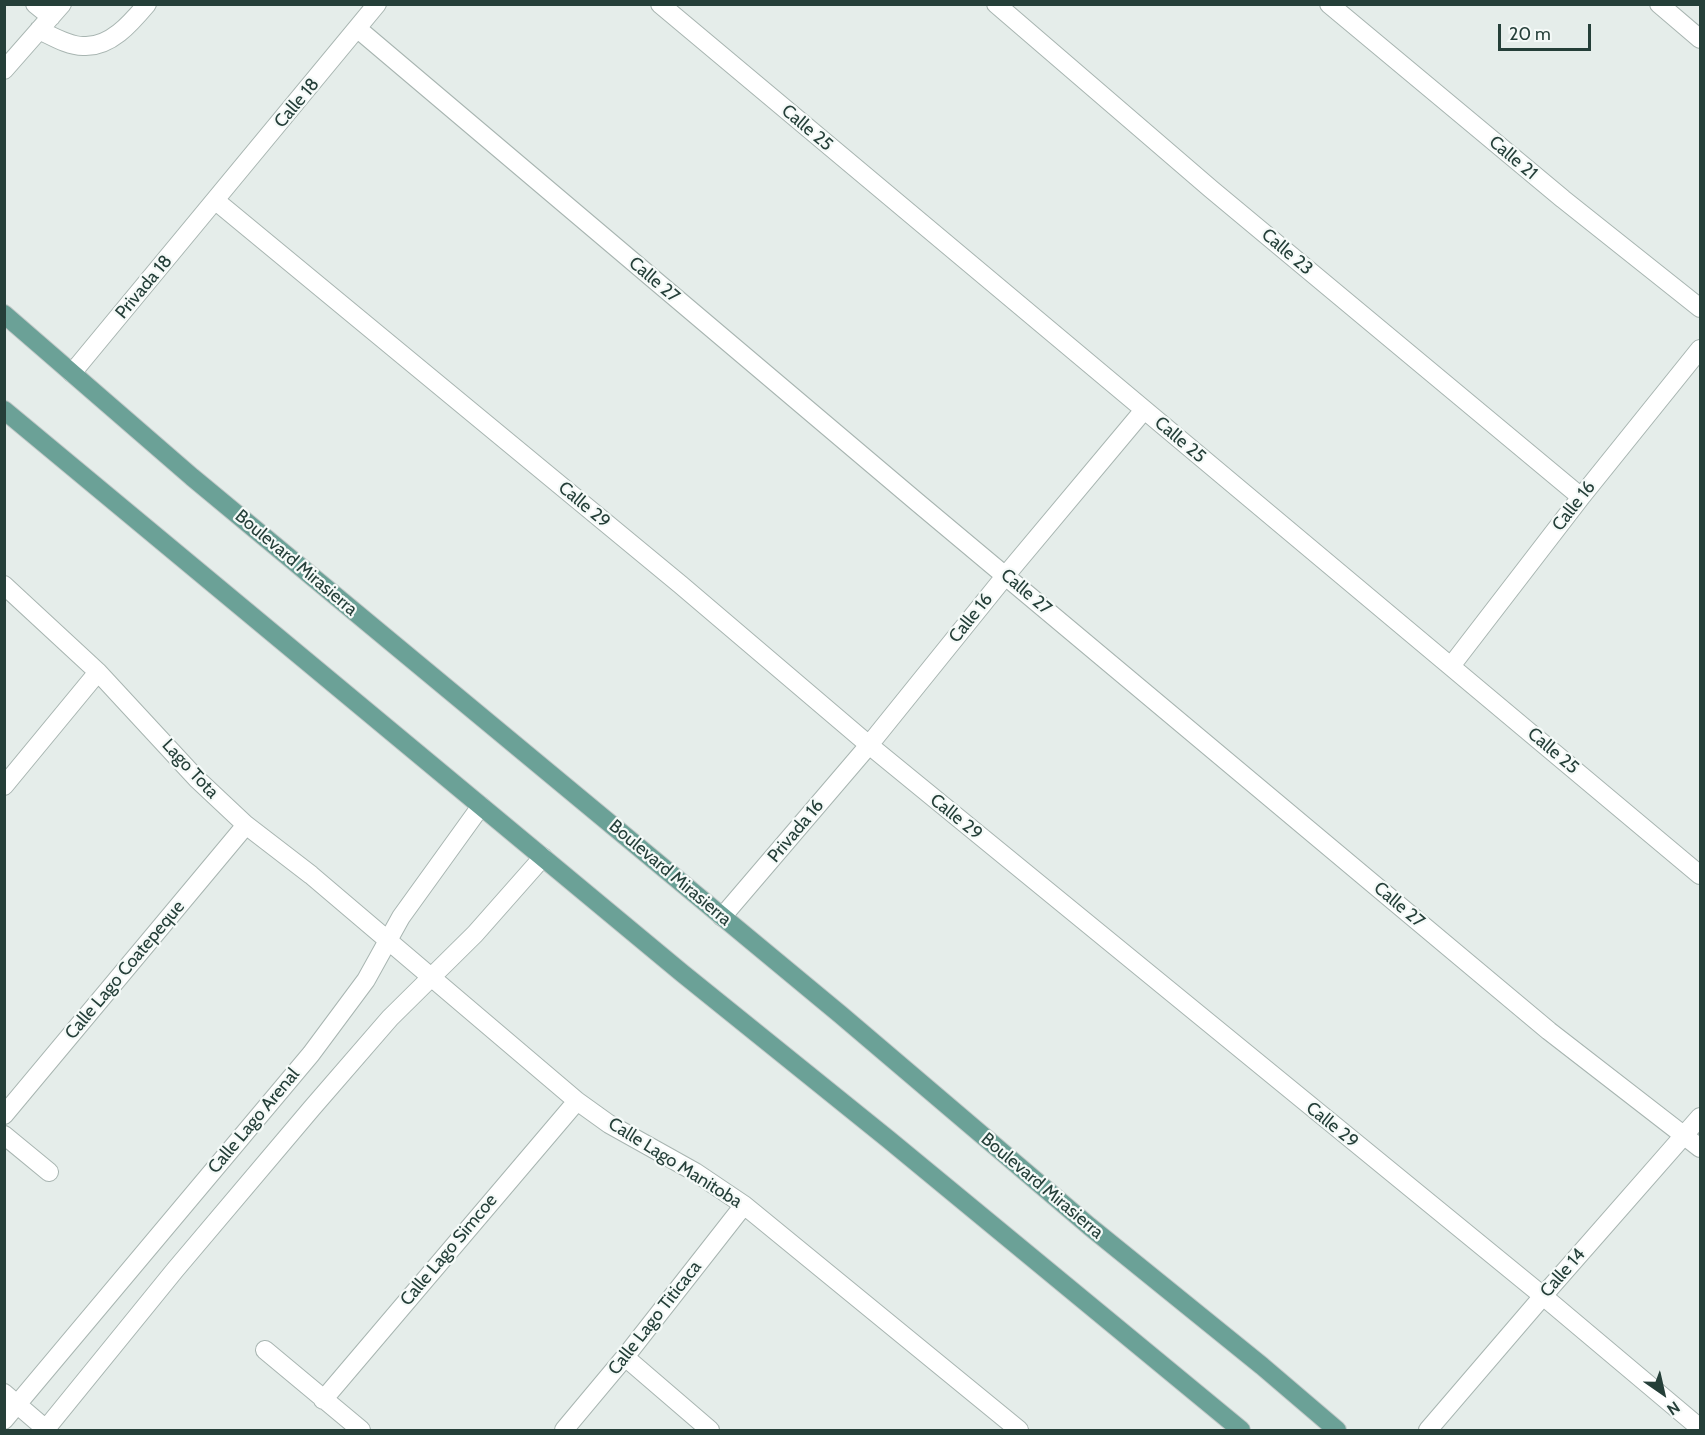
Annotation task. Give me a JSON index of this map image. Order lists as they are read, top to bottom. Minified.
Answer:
{"streets":{"main road":["Boulevard Mirasierra"],"street":["Calle 18","Calle 25","Calle 21","Calle 23","Calle 27","Privada 18","Calle 29","Calle 16","Lago Tota","Privada 16","Calle Lago Coatepeque","Calle Lago Arenal","Calle Lago Manitoba","Calle Lago Simcoe","Calle 14","Calle Lago Titicaca"]},"crossings":[["Calle 18","Calle 27"],["Calle 18","Privada 18"],["Calle 18","Calle 29"],["Calle 25","Calle 16"],["Calle 23","Calle 16"],["Calle 27","Calle 16"],["Calle 27","Calle 14"],["Privada 18","Calle 29"],["Privada 18","Boulevard Mirasierra"],["Calle 29","Calle 16"],["Calle 29","Privada 16"],["Calle 29","Calle 14"],["Calle 16","Privada 16"],["Boulevard Mirasierra","Privada 16"],["Lago Tota","Calle Lago Coatepeque"],["Lago Tota","Calle Lago Arenal"],["Lago Tota","Calle Lago Manitoba"],["Calle Lago Arenal","Calle Lago Manitoba"],["Calle Lago Manitoba","Calle Lago Simcoe"],["Calle Lago Manitoba","Calle Lago Titicaca"]],"scale_bar":"20 m","north":"bottom right"}
